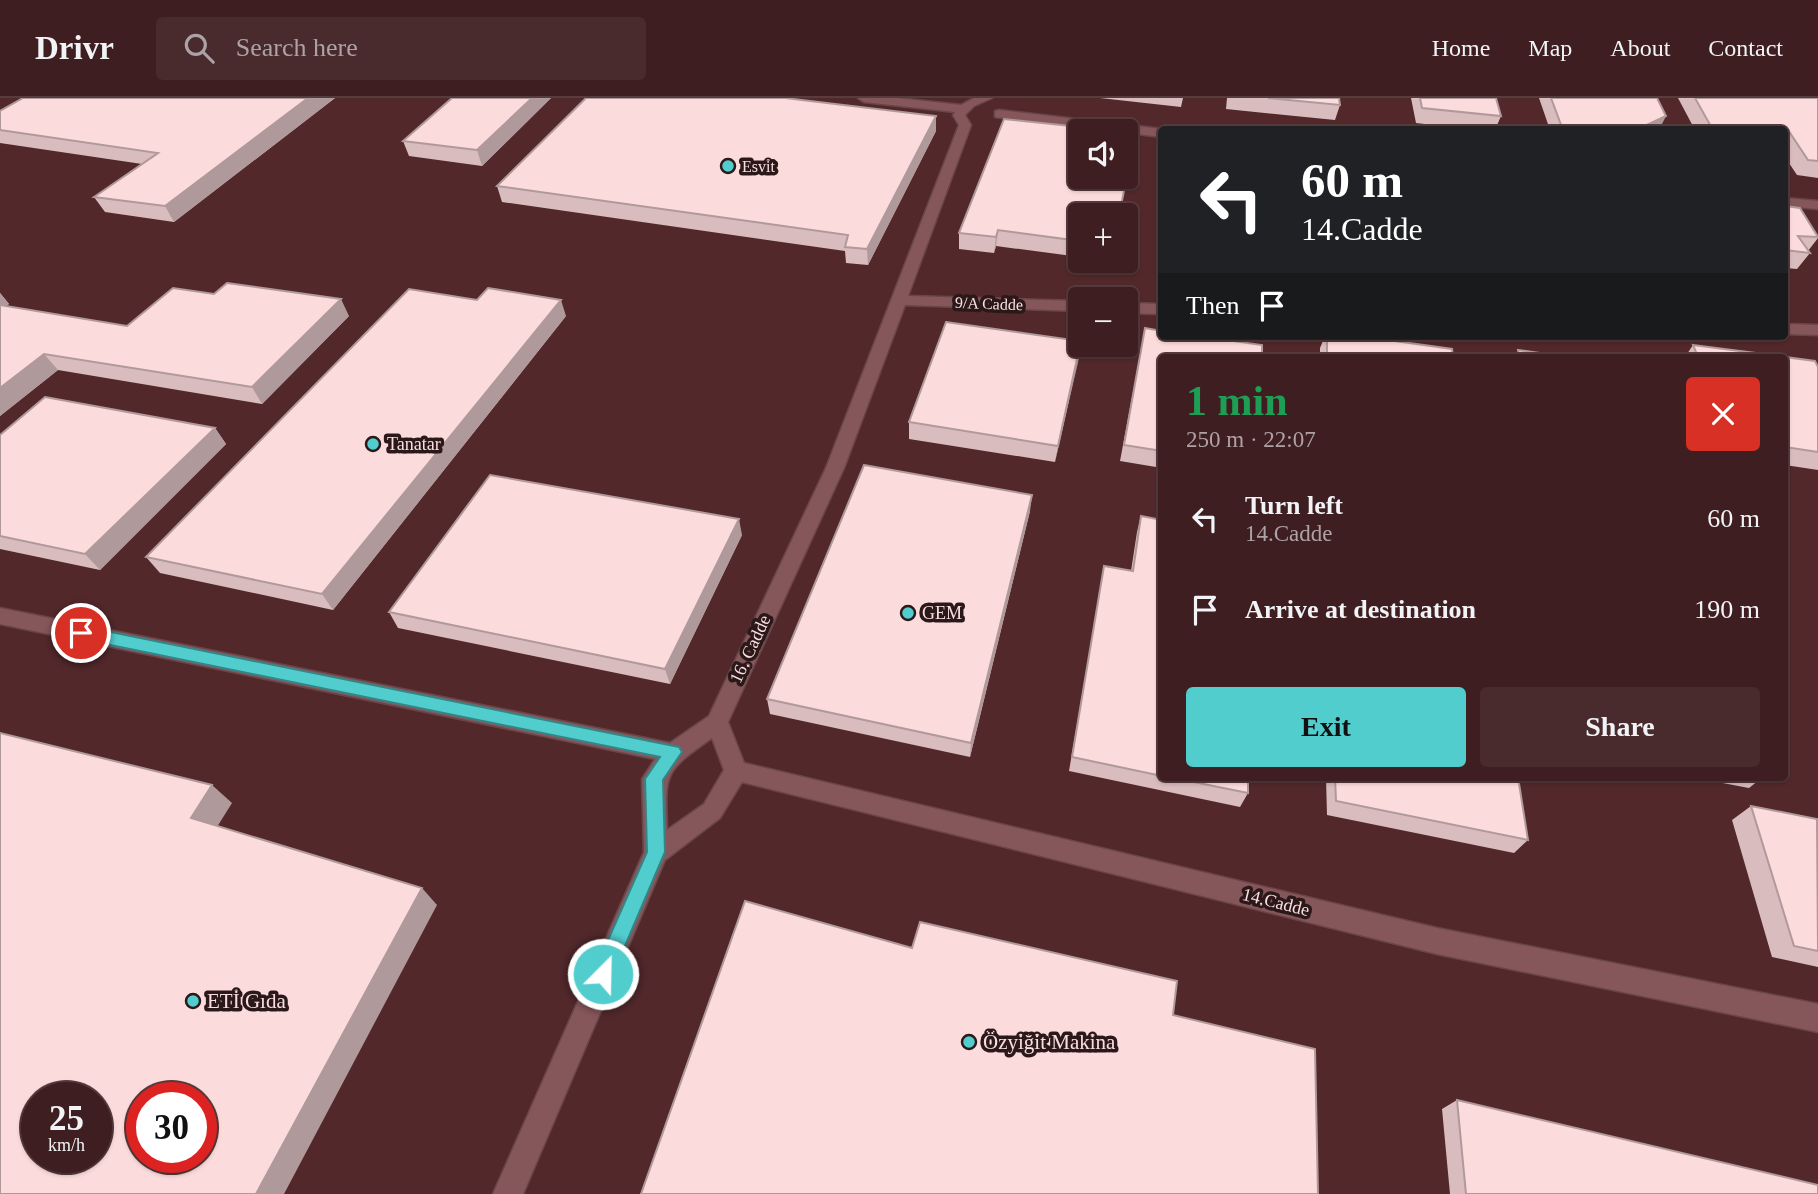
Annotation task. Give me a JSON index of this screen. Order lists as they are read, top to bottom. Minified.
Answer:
{"streets":{"street":["9/A Cadde","16. Cadde","14.Cadde"]},"crossings":[["9/A Cadde","16. Cadde"]],"places":["Esvit","Tanatar","GEM","ETİ Gıda","Özyiğit Makina"],"page":{"header":"Drivr","search":"Search here","nav":["Home","Map","About","Contact"],"map_buttons":["+","−"],"turn":["60 m","14.Cadde"],"then":"Then","heading":["1 min","250 m · 22:07"],"list":[{"name":"Turn left","note":"14.Cadde","value":"60 m"},{"name":"Arrive at destination","value":"190 m"}],"buttons":["Exit","Share"],"speed":"25 km/h","limit":"30"}}
